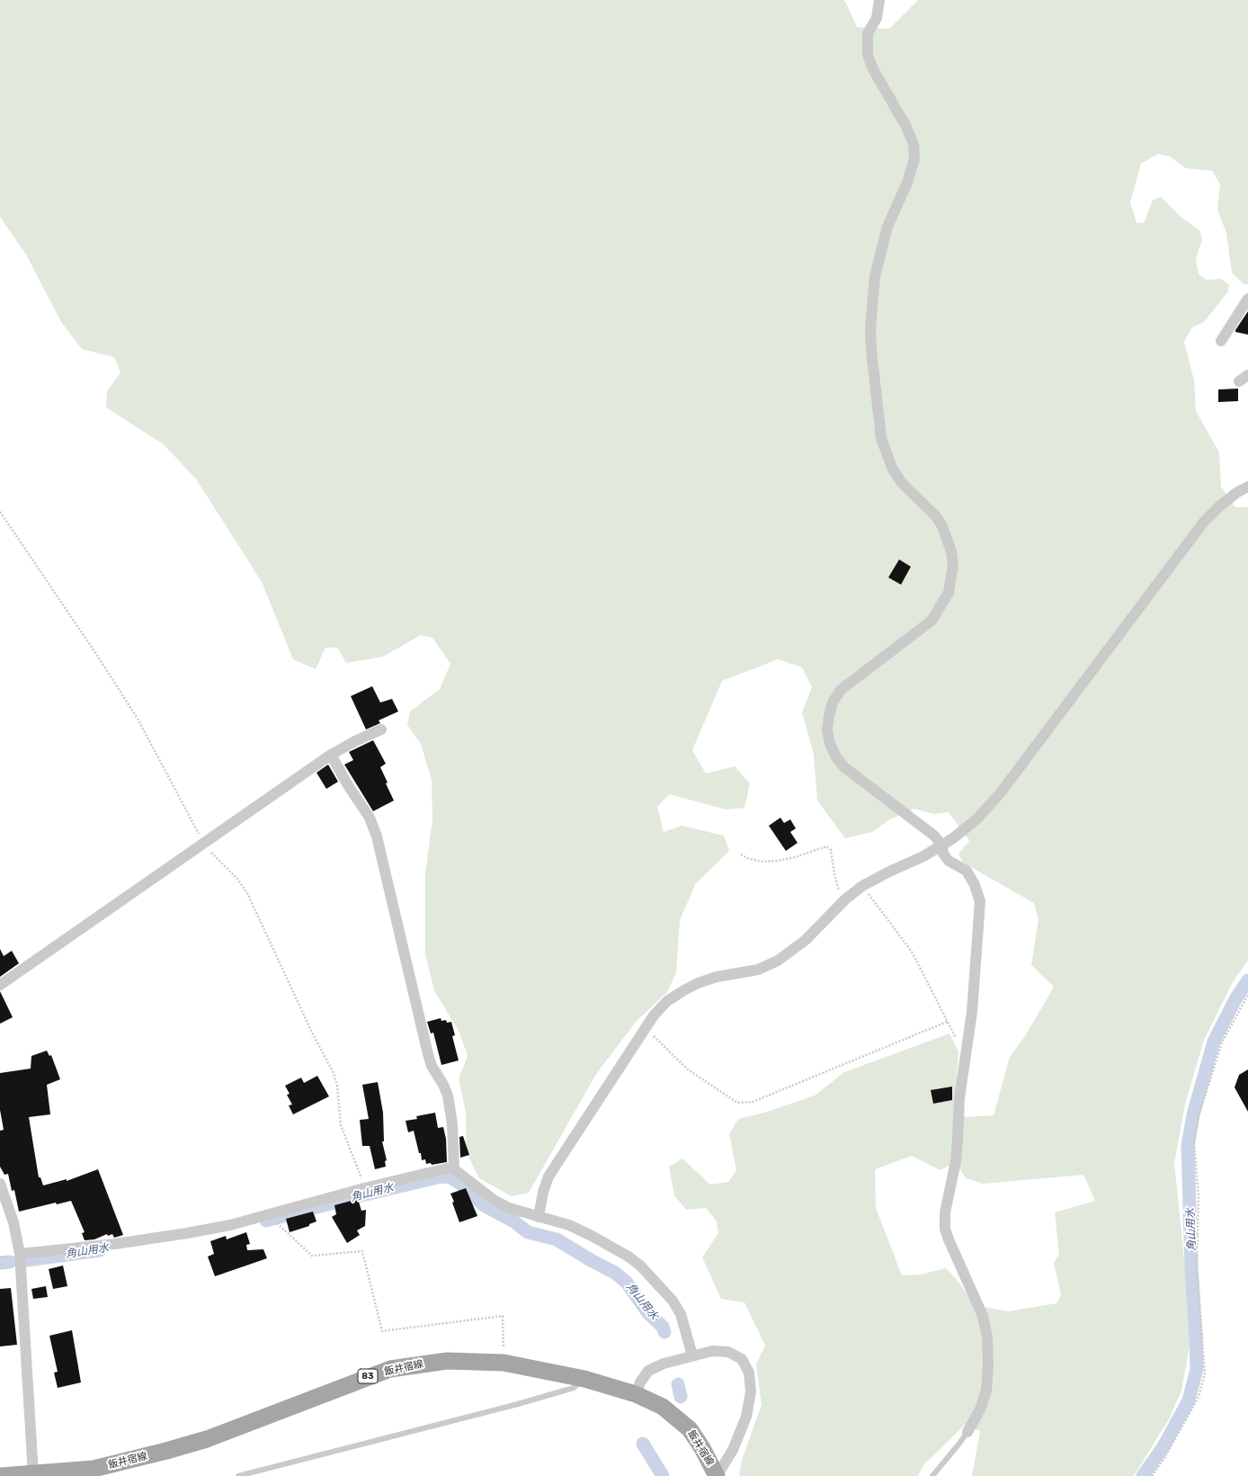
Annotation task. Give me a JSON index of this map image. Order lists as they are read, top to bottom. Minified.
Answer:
{"streets":{"main road":["飯井宿線","83"]},"water":["角山用水"]}
